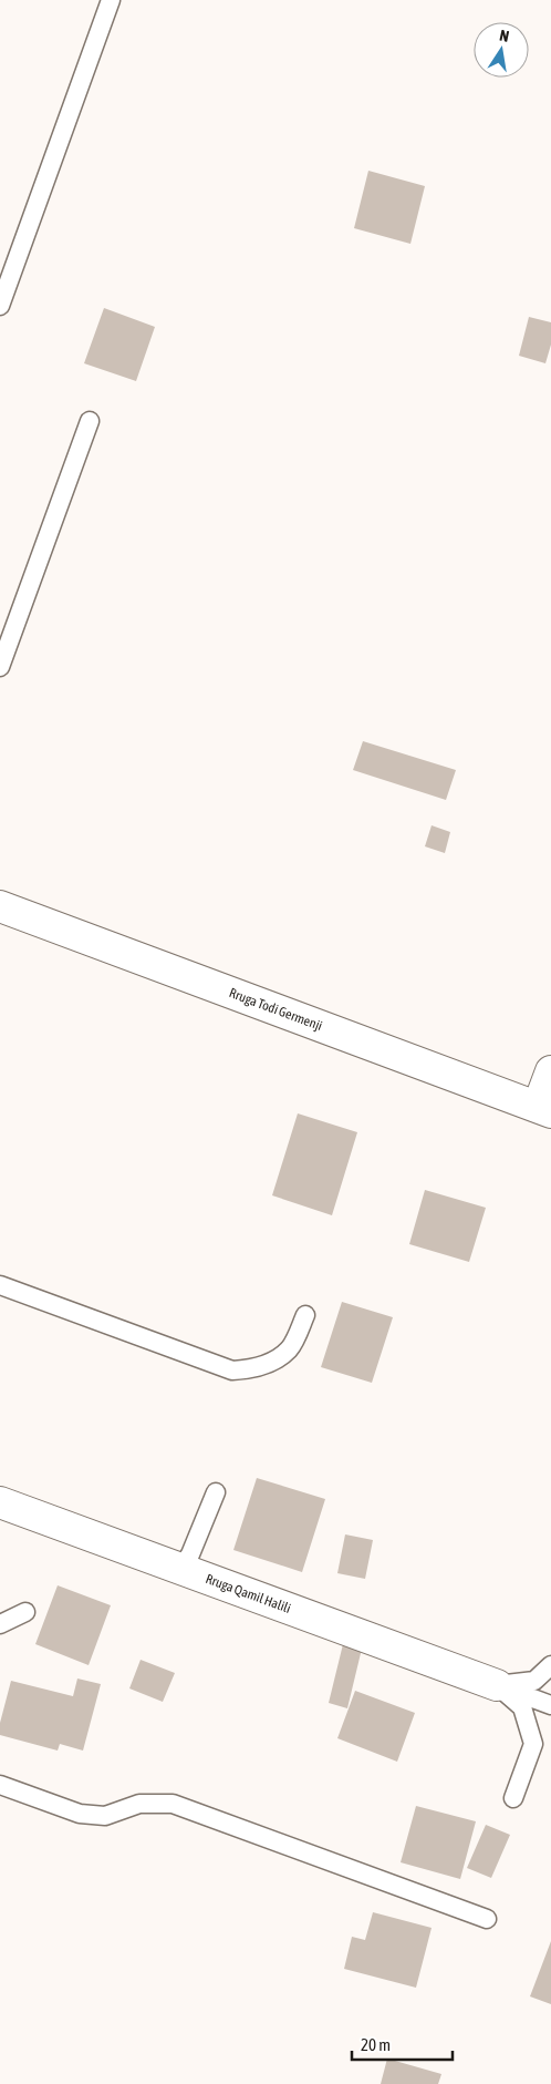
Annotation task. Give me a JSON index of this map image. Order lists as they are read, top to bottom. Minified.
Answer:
{"streets":{"street":["Rruga Todi Germenji","Rruga Qamil Halili"]},"scale_bar":"20 m","north":"top"}
